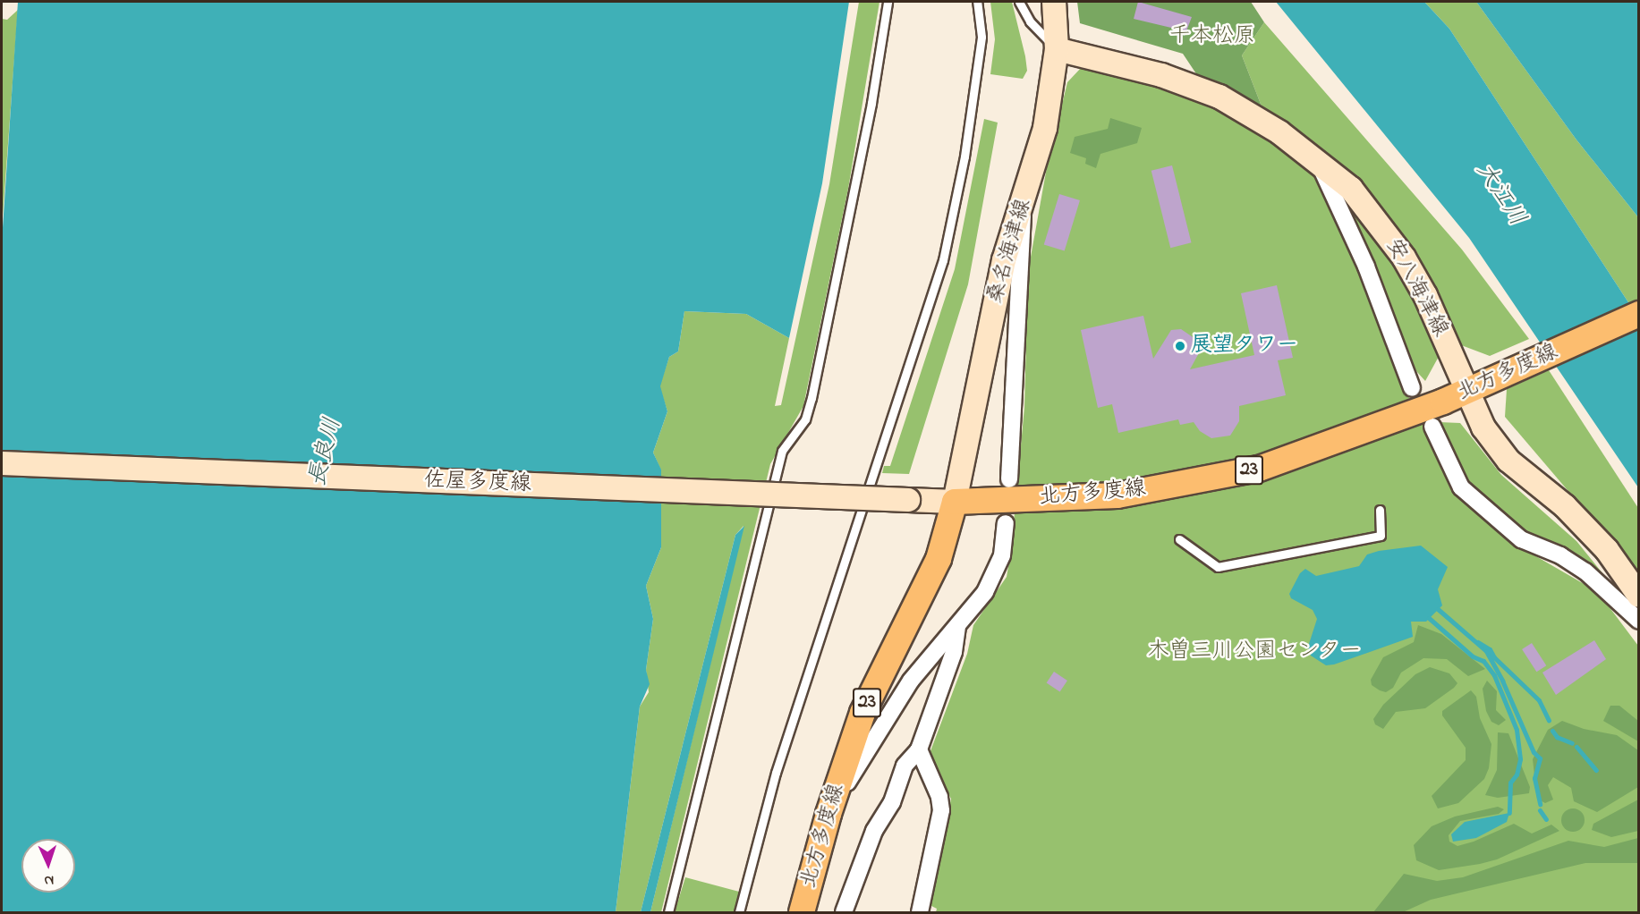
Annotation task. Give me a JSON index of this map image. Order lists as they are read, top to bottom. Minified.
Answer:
{"streets":{"main road":["桑名海津線","安八海津線","北方多度線","23","佐屋多度線"]},"crossings":[["桑名海津線","安八海津線"],["桑名海津線","北方多度線"],["桑名海津線","佐屋多度線"],["安八海津線","北方多度線"],["北方多度線","佐屋多度線"]],"water":["大江川","長良川"],"parks":["千本松原","木曽三川公園センター"],"places":["展望タワー"],"north":"bottom"}
